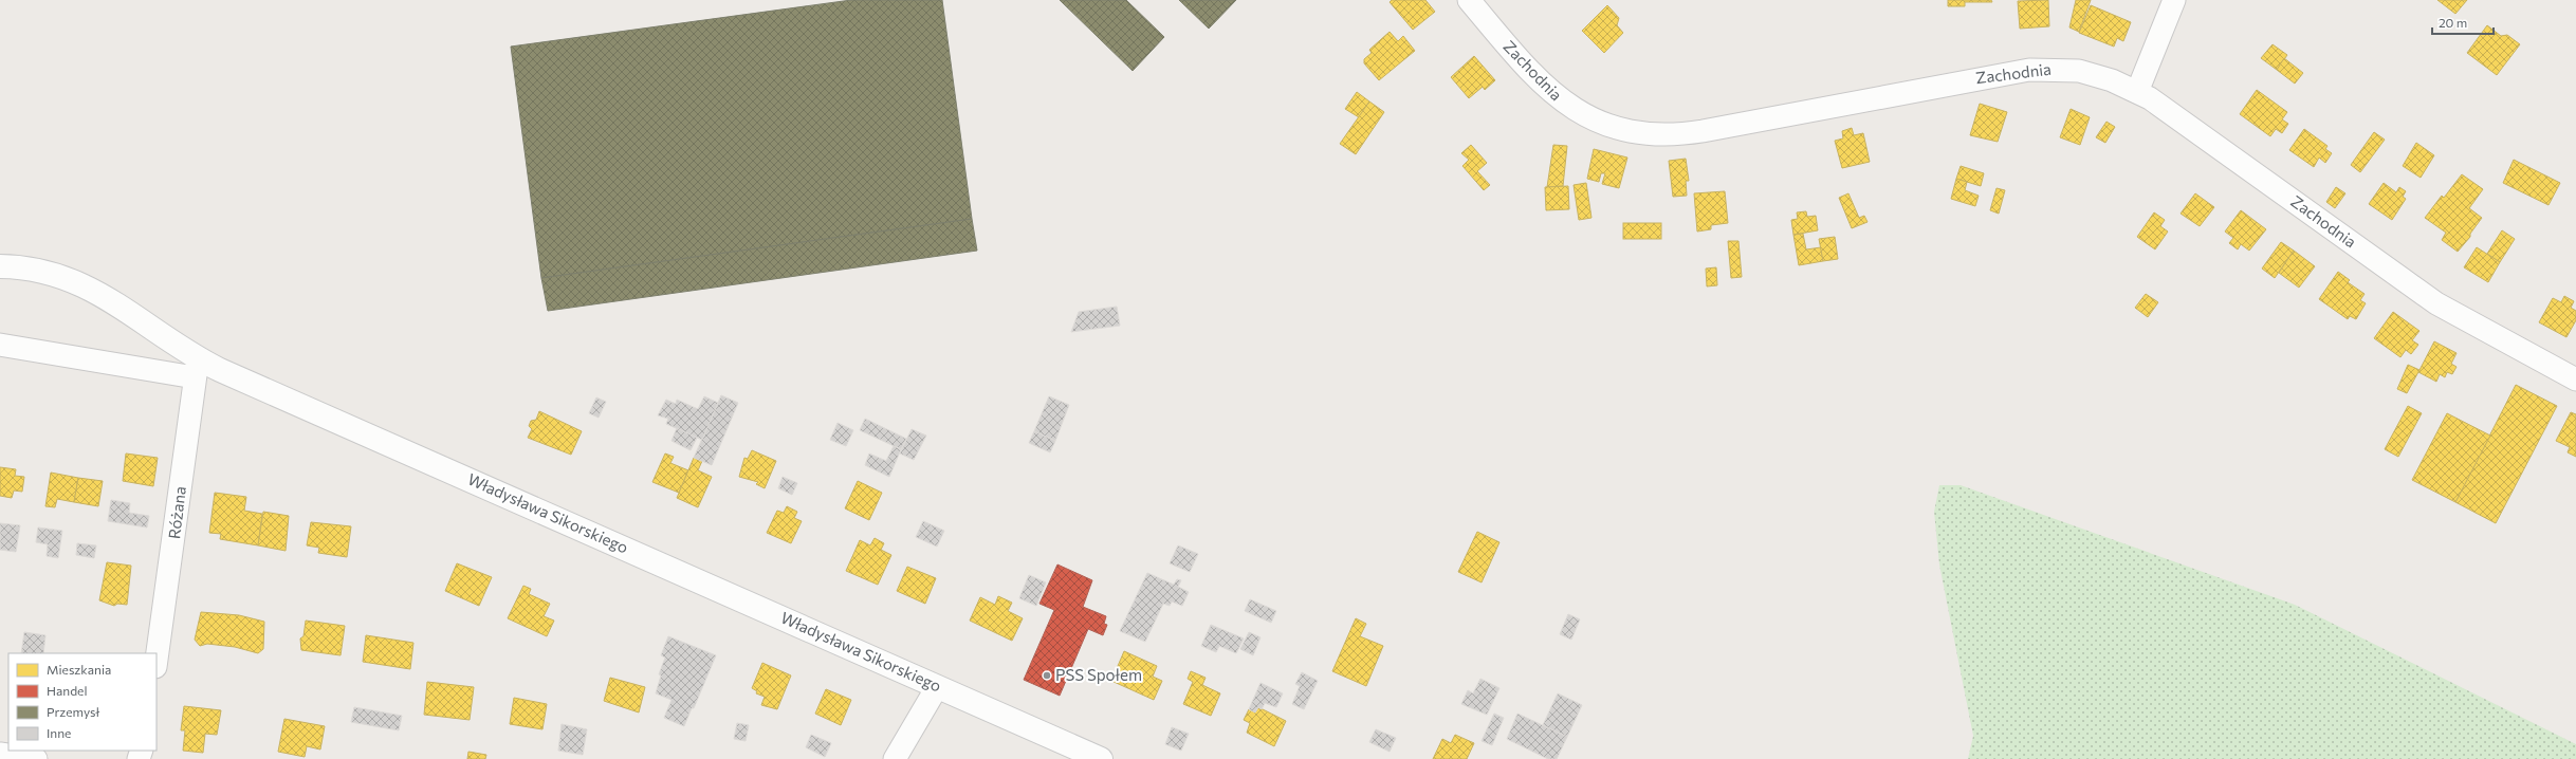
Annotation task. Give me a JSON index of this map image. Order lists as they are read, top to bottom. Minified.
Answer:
{"streets":{"main road":["Władysława Sikorskiego"],"street":["Zachodnia","Różana"]},"crossings":[["Różana","Władysława Sikorskiego"]],"places":["PSS Społem"],"legend":["Mieszkania","Handel","Przemysł","Inne"],"scale_bar":"20 m"}
